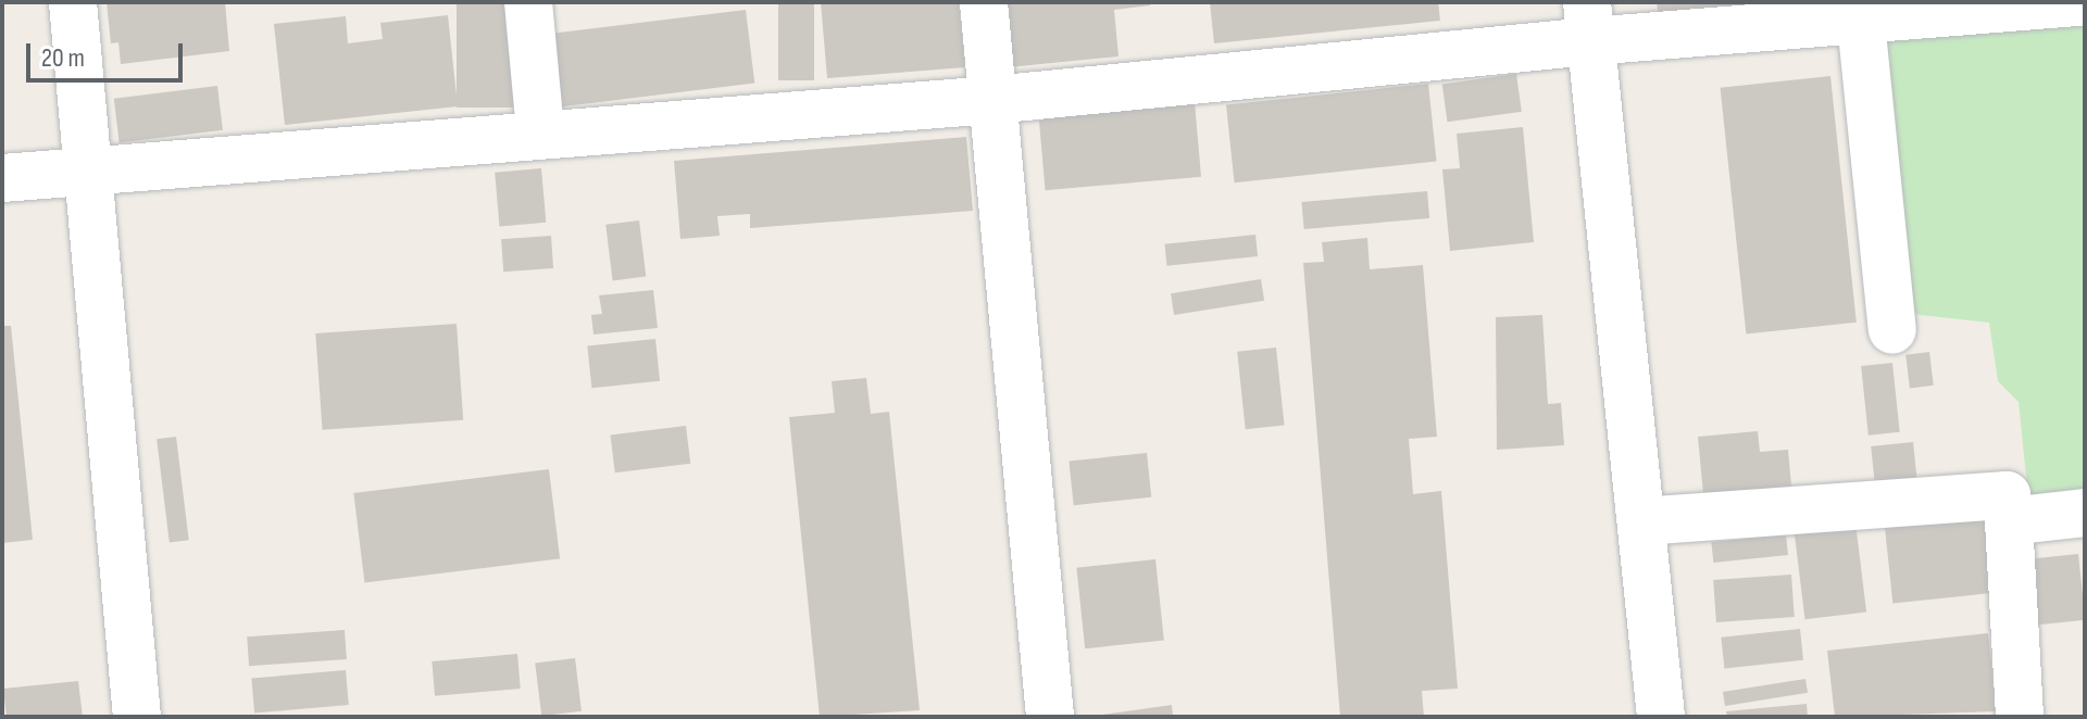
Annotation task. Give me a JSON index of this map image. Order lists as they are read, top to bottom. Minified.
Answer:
{"scale_bar":"20 m"}
